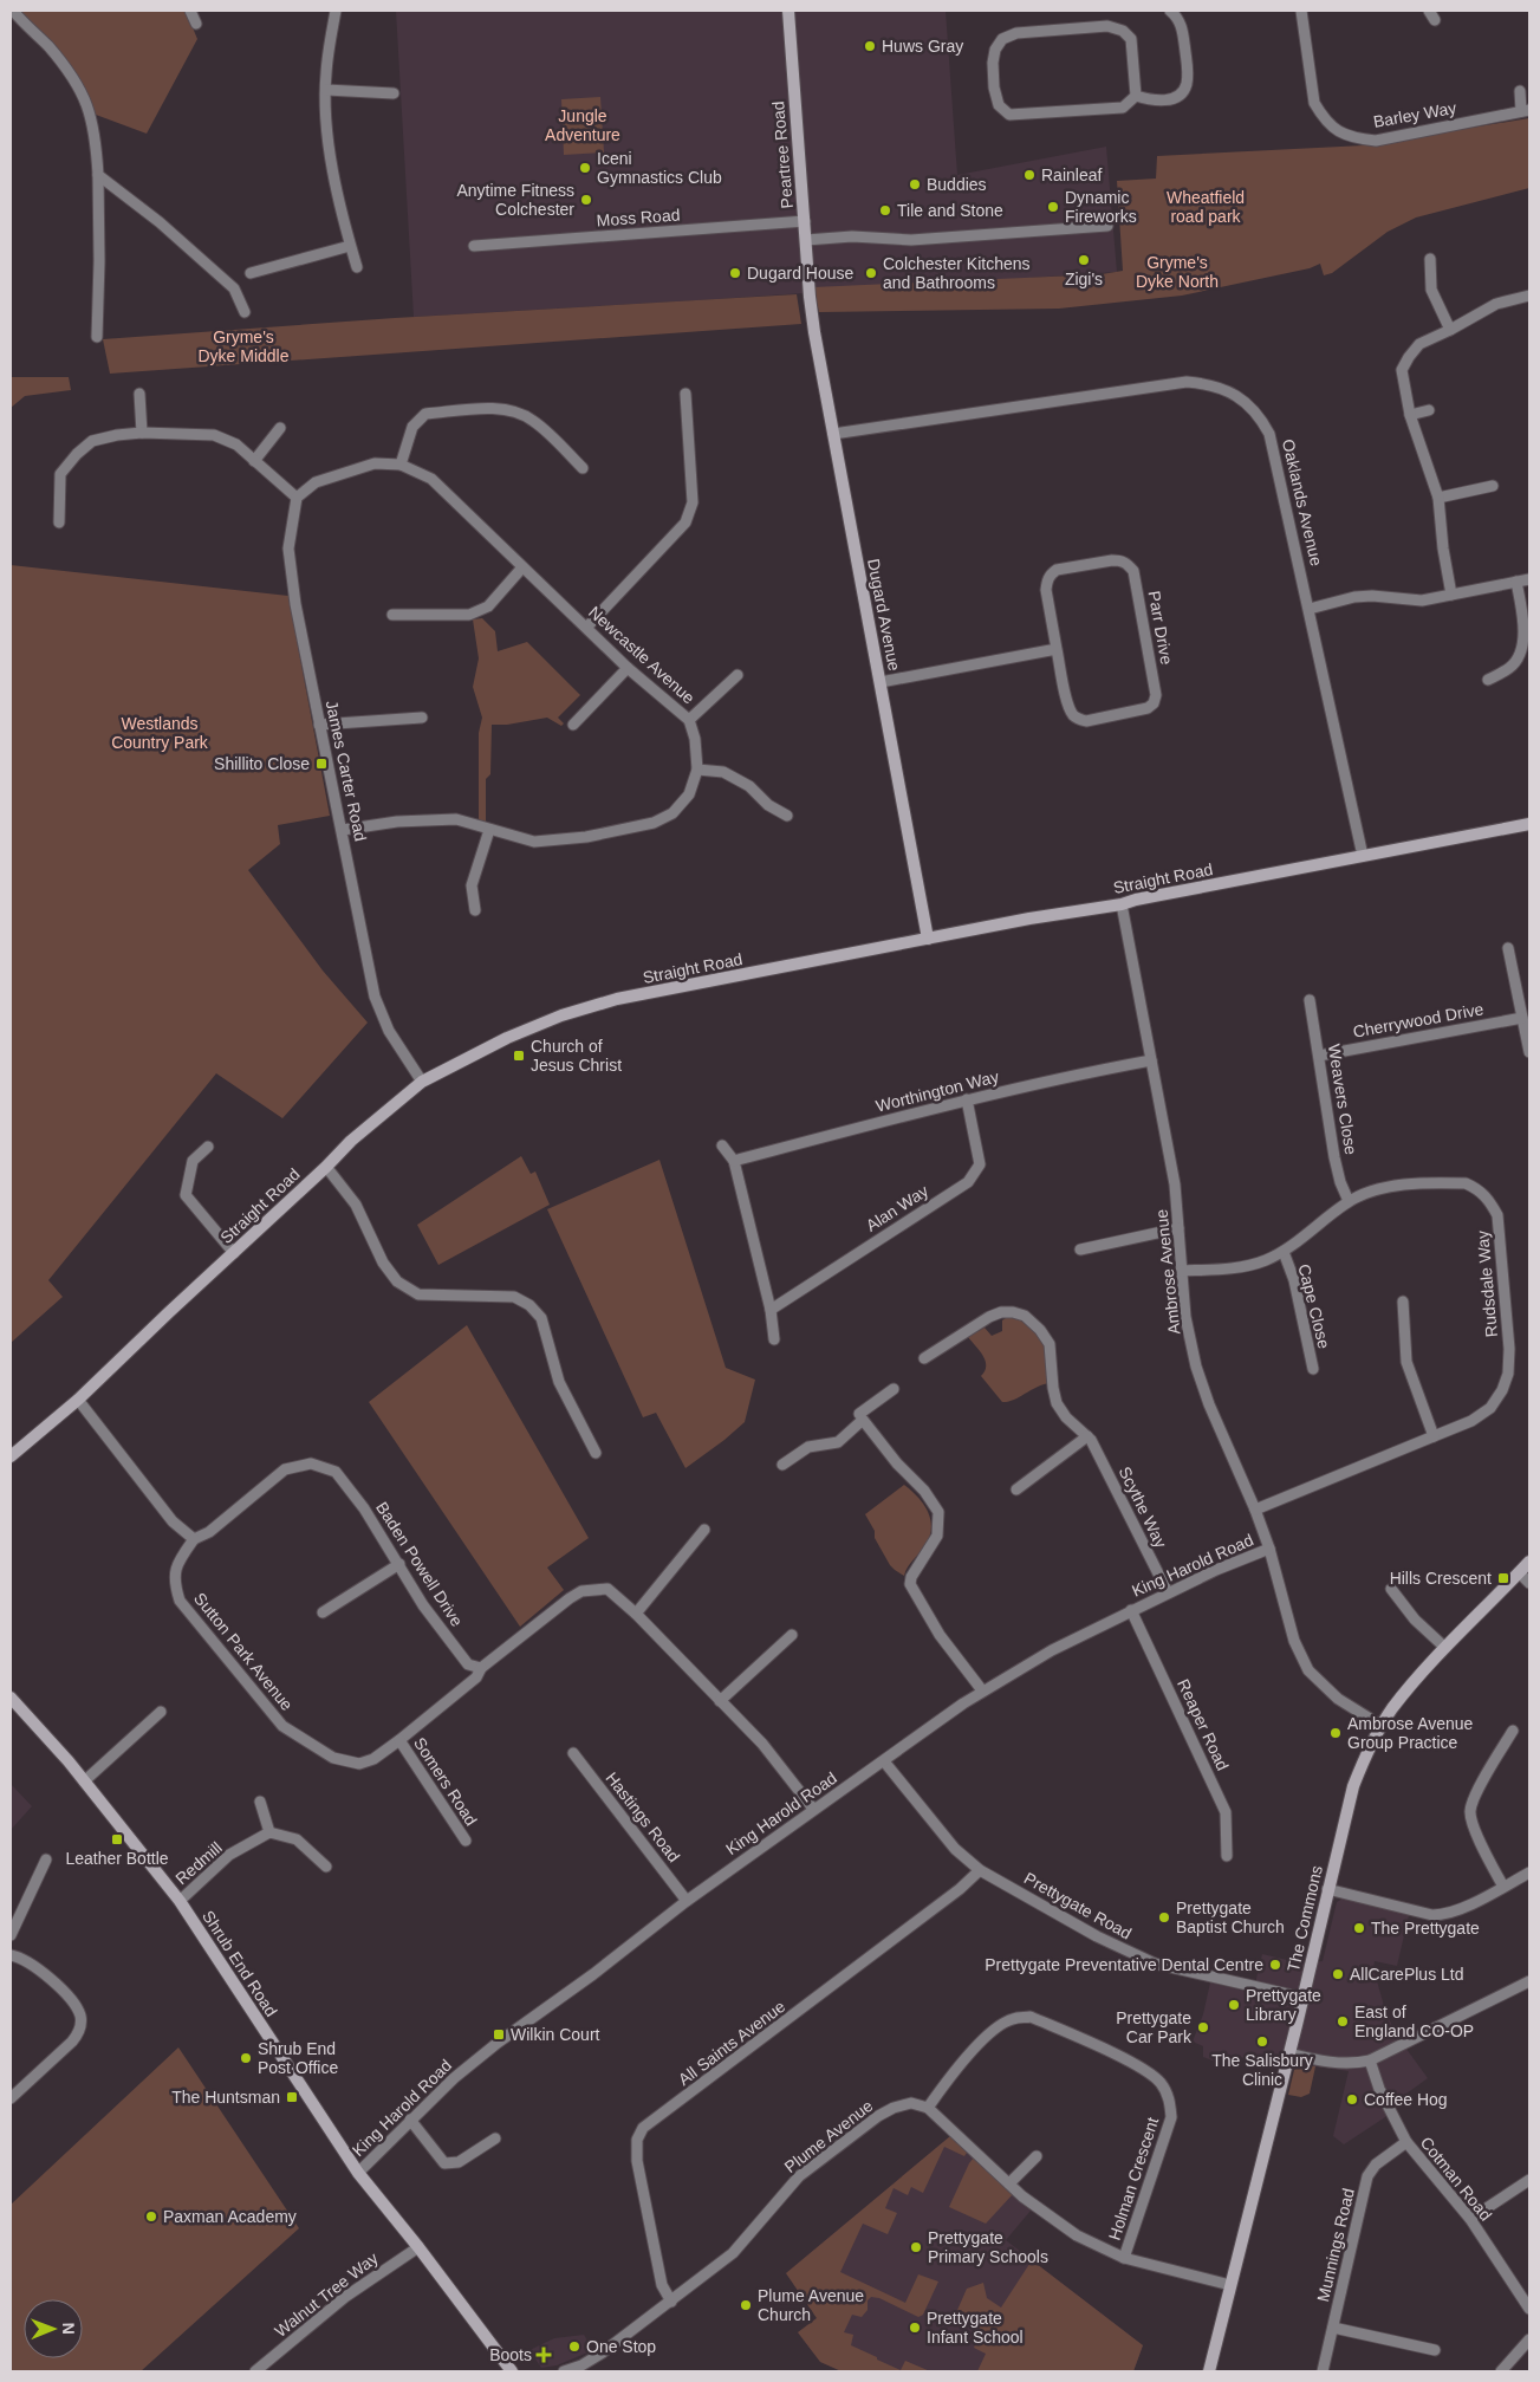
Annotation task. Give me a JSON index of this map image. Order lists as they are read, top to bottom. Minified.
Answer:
{"streets":{"street":["Barley Way","Peartree Road","Moss Road","Oaklands Avenue","Dugard Avenue","Parr Drive","Newcastle Avenue","James Carter Road","Straight Road","Cherrywood Drive","Worthington Way","Weavers Close","Alan Way","Ambrose Avenue","Rudsdale Way","Cape Close","Scythe Way","Baden Powell Drive","King Harold Road","Sutton Park Avenue","Reaper Road","Somers Road","Hastings Road","Redmill","Prettygate Road","The Commons","Shrub End Road","All Saints Avenue","Plume Avenue","Holman Crescent","Cotman Road","Munnings Road","Walnut Tree Way"]},"crossings":[["Peartree Road","Moss Road"],["Peartree Road","Dugard Avenue"],["Oaklands Avenue","Dugard Avenue"],["Oaklands Avenue","Straight Road"],["Dugard Avenue","Straight Road"],["Newcastle Avenue","James Carter Road"],["James Carter Road","Straight Road"],["Straight Road","Ambrose Avenue"],["Cherrywood Drive","Weavers Close"],["Worthington Way","Alan Way"],["Worthington Way","Ambrose Avenue"],["Weavers Close","Rudsdale Way"],["Ambrose Avenue","Rudsdale Way"],["Ambrose Avenue","King Harold Road"],["Ambrose Avenue","The Commons"],["Rudsdale Way","Cape Close"],["Scythe Way","King Harold Road"],["Baden Powell Drive","Sutton Park Avenue"],["King Harold Road","Reaper Road"],["King Harold Road","Hastings Road"],["King Harold Road","Prettygate Road"],["King Harold Road","Shrub End Road"],["Sutton Park Avenue","Somers Road"],["Redmill","Shrub End Road"],["Prettygate Road","The Commons"],["Prettygate Road","All Saints Avenue"],["Shrub End Road","Walnut Tree Way"],["All Saints Avenue","Plume Avenue"],["Plume Avenue","Holman Crescent"],["Cotman Road","Munnings Road"]],"parks":["Jungle Adventure","Wheatfield road park","Gryme's Dyke North","Gryme's Dyke Middle","Westlands Country Park"],"places":{"other":["Huws Gray","Iceni Gymnastics Club","Rainleaf","Buddies","Anytime Fitness Colchester","Dynamic Fireworks","Tile and Stone","Zigi's","Dugard House","Colchester Kitchens and Bathrooms","Ambrose Avenue Group Practice","Prettygate Baptist Church","The Prettygate","Prettygate Preventative Dental Centre","AllCarePlus Ltd","Prettygate Library","East of England CO-OP","Prettygate Car Park","The Salisbury Clinic","Shrub End Post Office","Coffee Hog","Paxman Academy","Prettygate Primary Schools","Plume Avenue Church","Prettygate Infant School","One Stop"],"transit":["Shillito Close","Church of Jesus Christ","Hills Crescent","Leather Bottle","Wilkin Court","The Huntsman"],"health":["Boots"]},"north":"right"}
